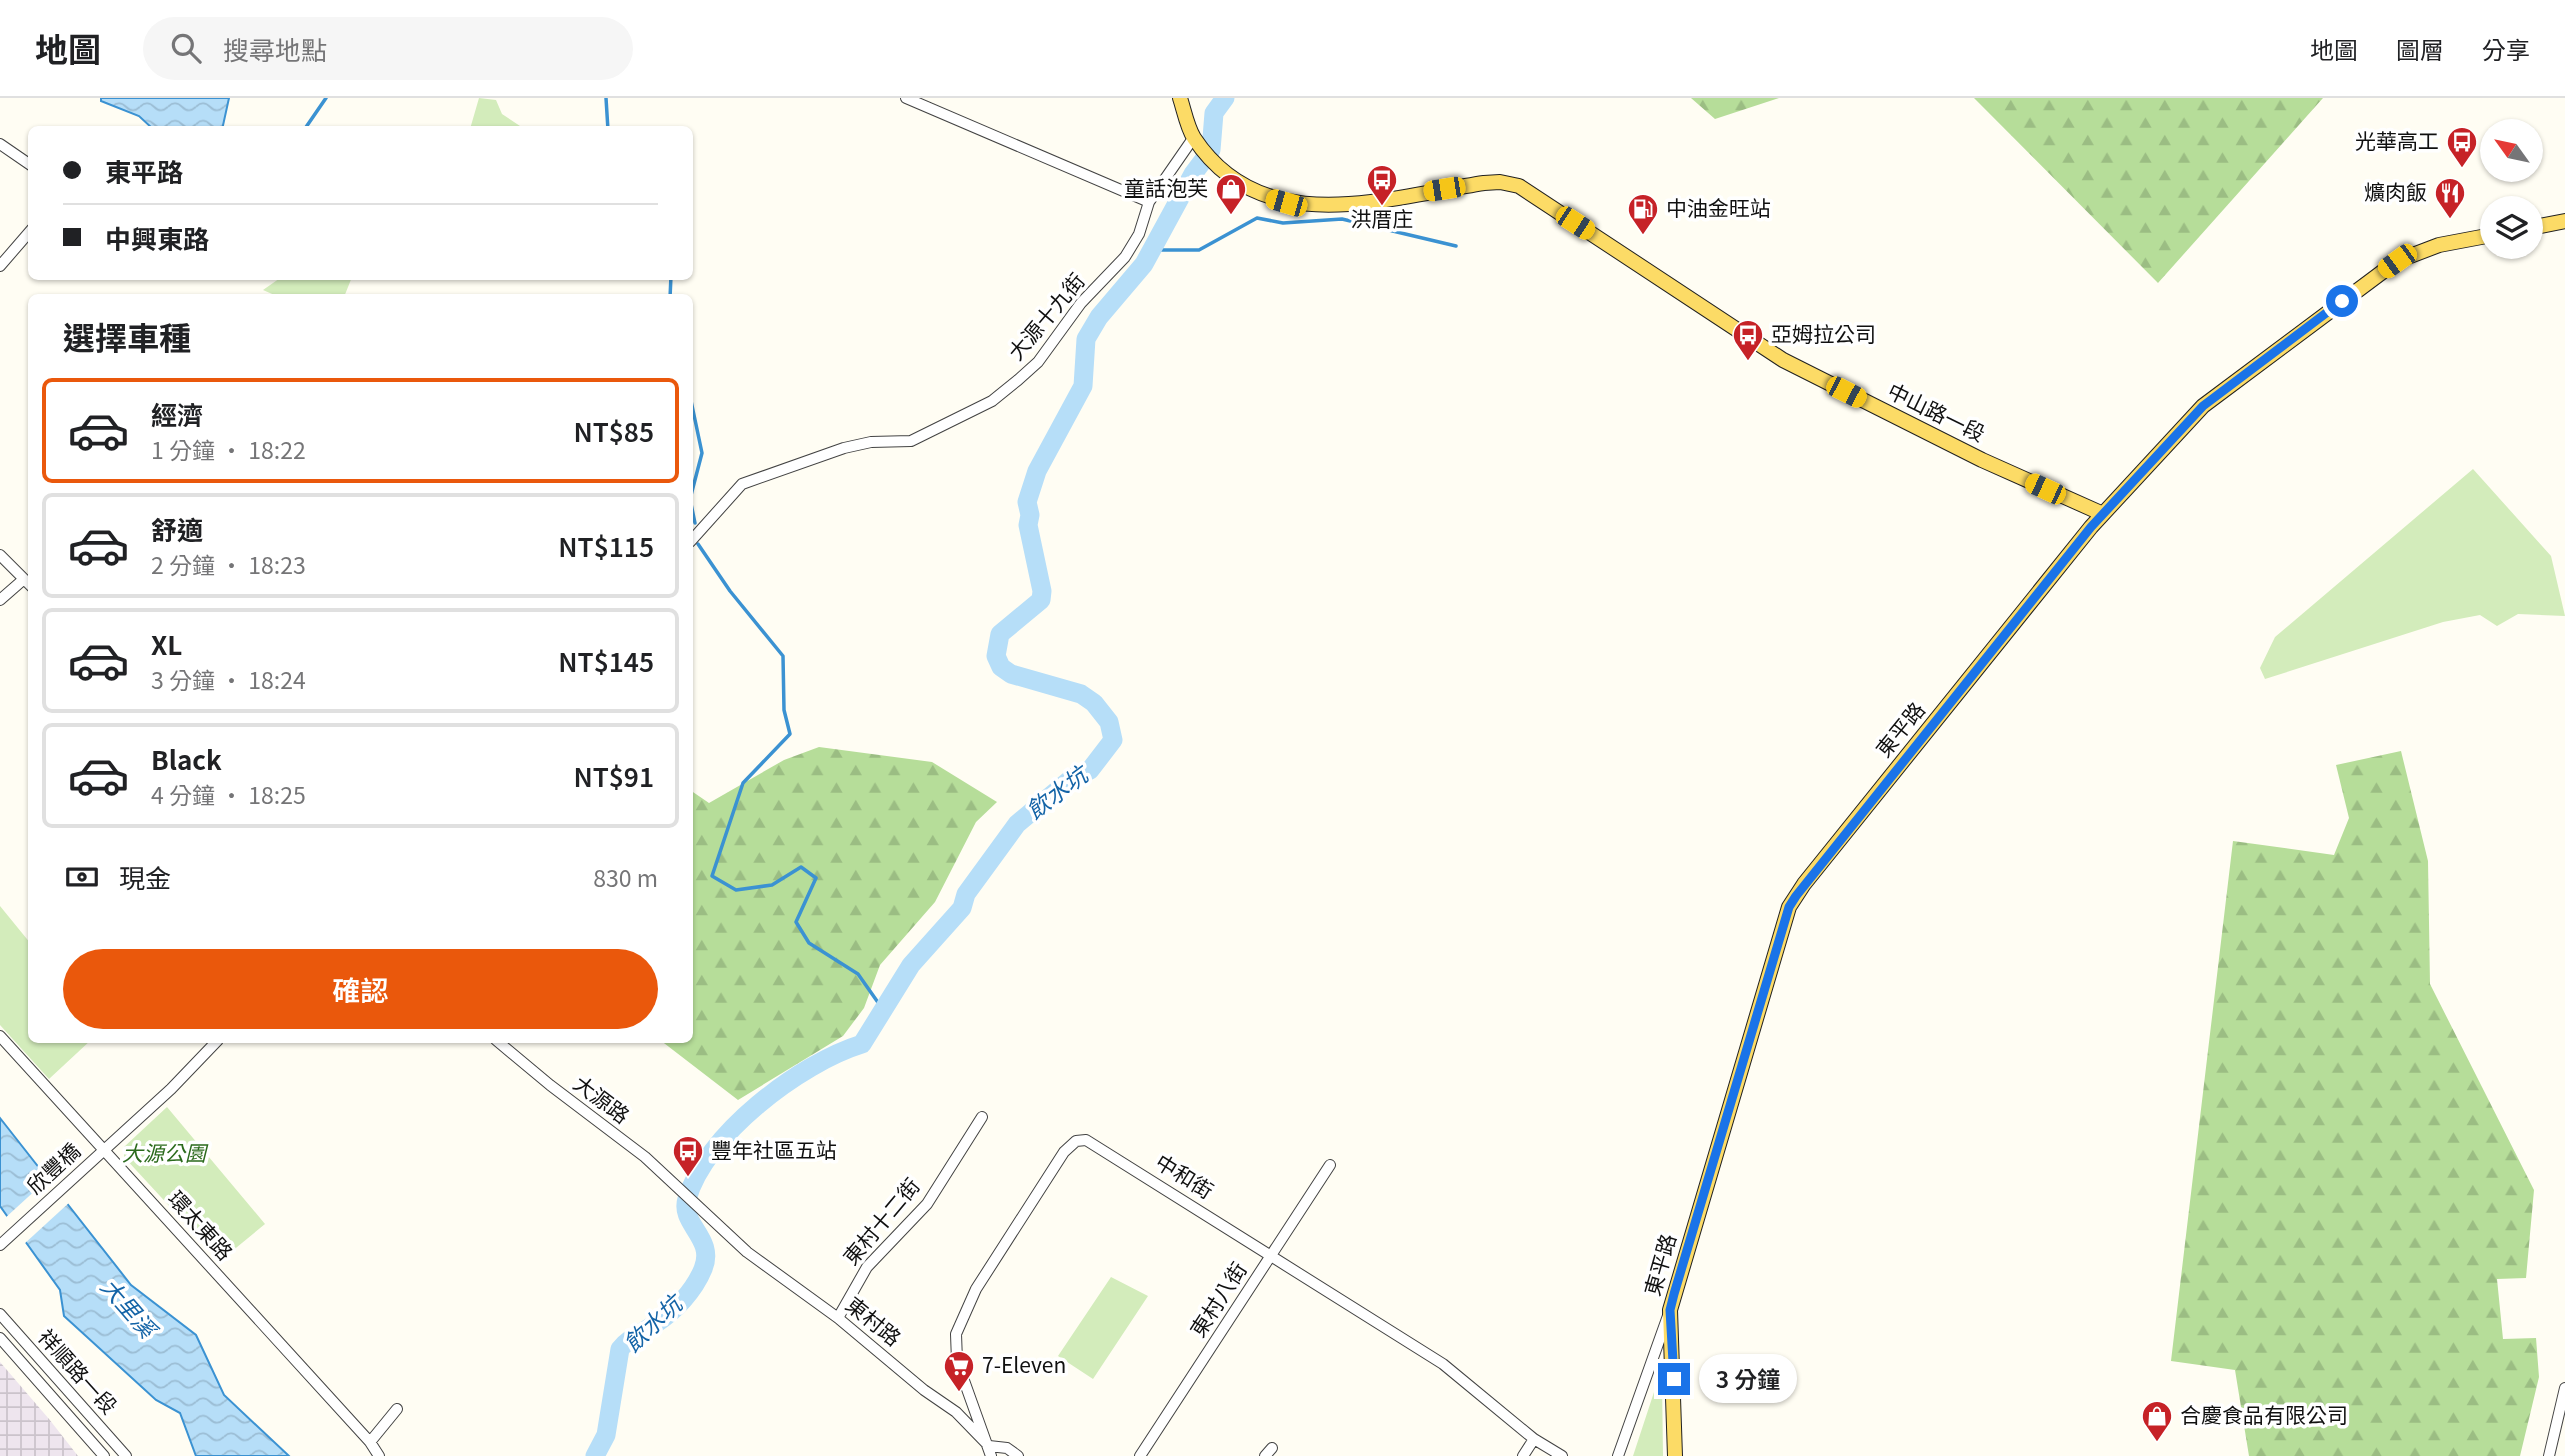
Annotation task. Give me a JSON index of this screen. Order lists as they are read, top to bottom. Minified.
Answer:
{"streets":{"main road":["中山路一段","東平路"],"street":["大源十九街","大源路","欣豐橋","中和街","東村十二街","環太東路","東村八街","東村路","祥順路一段"]},"crossings":[["大源十九街","中山路一段"],["中山路一段","東平路"],["大源路","東村路"],["欣豐橋","環太東路"],["中和街","東村八街"],["中和街","東村路"],["東村十二街","東村路"]],"water":["飲水坑","大里溪"],"parks":["大源公園"],"places":{"bus stop":["光華高工","洪厝庄","亞姆拉公司","豐年社區五站"],"shop":["童話泡芙","合慶食品有限公司"],"restaurant":["爌肉飯"],"fuel station":["中油金旺站"],"supermarket":["7-Eleven"]},"north":"top left","page":{"header":"地圖","search":"搜尋地點","nav":["地圖","圖層","分享"],"banner":["東平路","中興東路"],"heading":"選擇車種","list":[{"name":"經濟","note":"1 分鐘 · 18:22","value":"NT$85"},{"name":"舒適","note":"2 分鐘 · 18:23","value":"NT$115"},{"name":"XL","note":"3 分鐘 · 18:24","value":"NT$145"},{"name":"Black","note":"4 分鐘 · 18:25","value":"NT$91"}],"pay":["現金","830 m"],"buttons":"確認","bubble":"3 分鐘"}}
